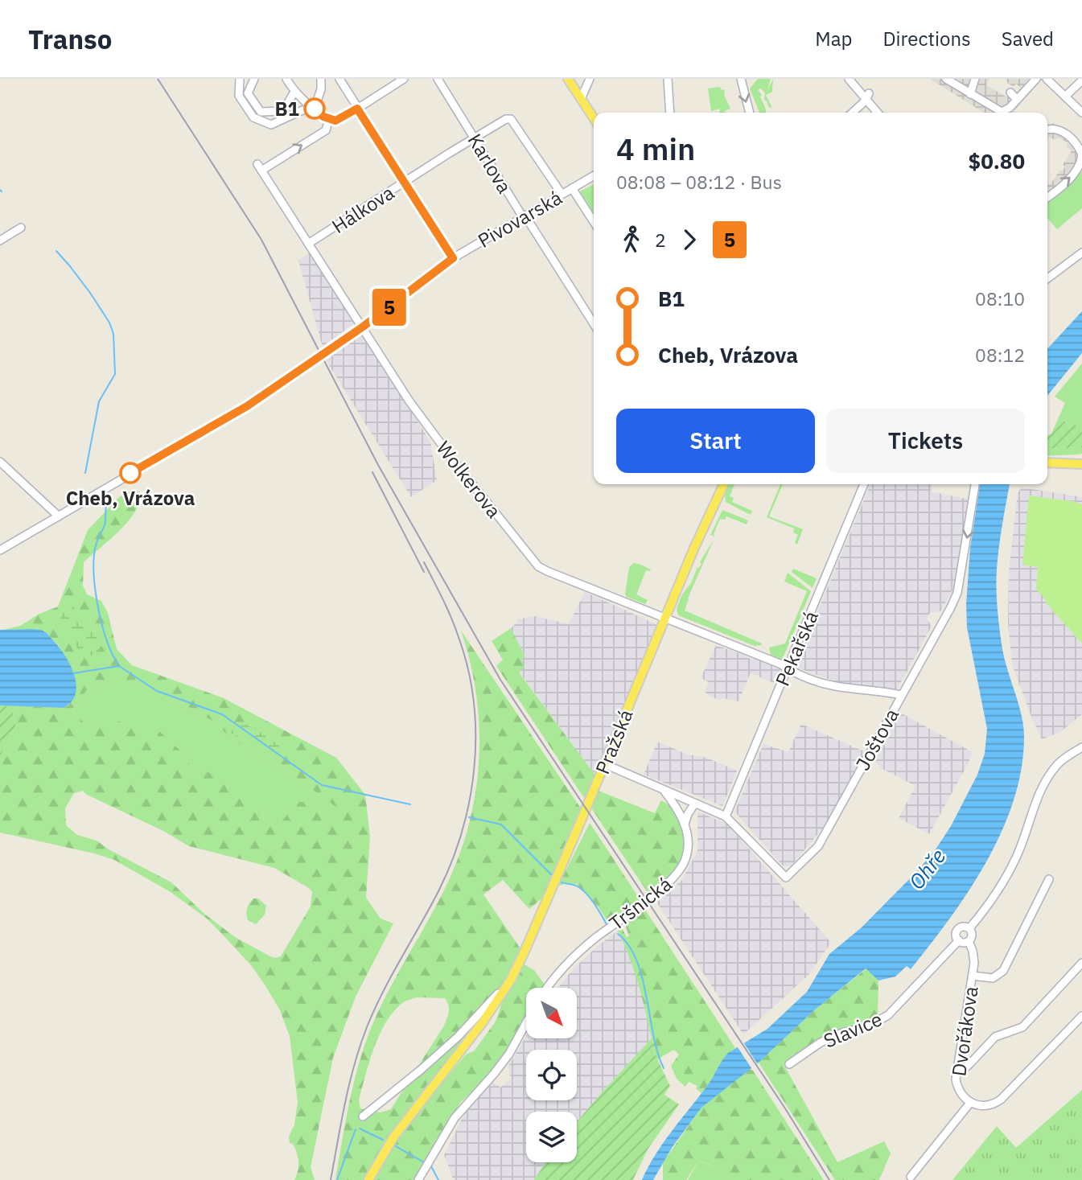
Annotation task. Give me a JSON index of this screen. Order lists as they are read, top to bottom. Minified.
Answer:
{"streets":{"main road":["Pražská"],"street":["Karlova","Hálkova","Pivovarská","Wolkerova","Pekařská","Joštova","Tršnická","Slavice","Dvořákova"]},"crossings":[["Karlova","Hálkova"],["Karlova","Pivovarská"],["Hálkova","Pivovarská"],["Hálkova","Wolkerova"],["Pivovarská","Wolkerova"],["Wolkerova","Pekařská"],["Wolkerova","Joštova"],["Wolkerova","Pražská"],["Pekařská","Joštova"],["Slavice","Dvořákova"]],"one_way":["Joštova"],"water":["Ohře"],"places":["B1","Cheb, Vrázova"],"lines":["bus line 5"],"north":"bottom right","page":{"header":"Transo","nav":["Map","Directions","Saved"],"on_map":"5","heading":["4 min","08:08 – 08:12 · Bus","$0.80"],"legs":["2","5"],"list":[{"name":"B1","value":"08:10"},{"name":"Cheb, Vrázova","value":"08:12"}],"buttons":["Start","Tickets"]}}
